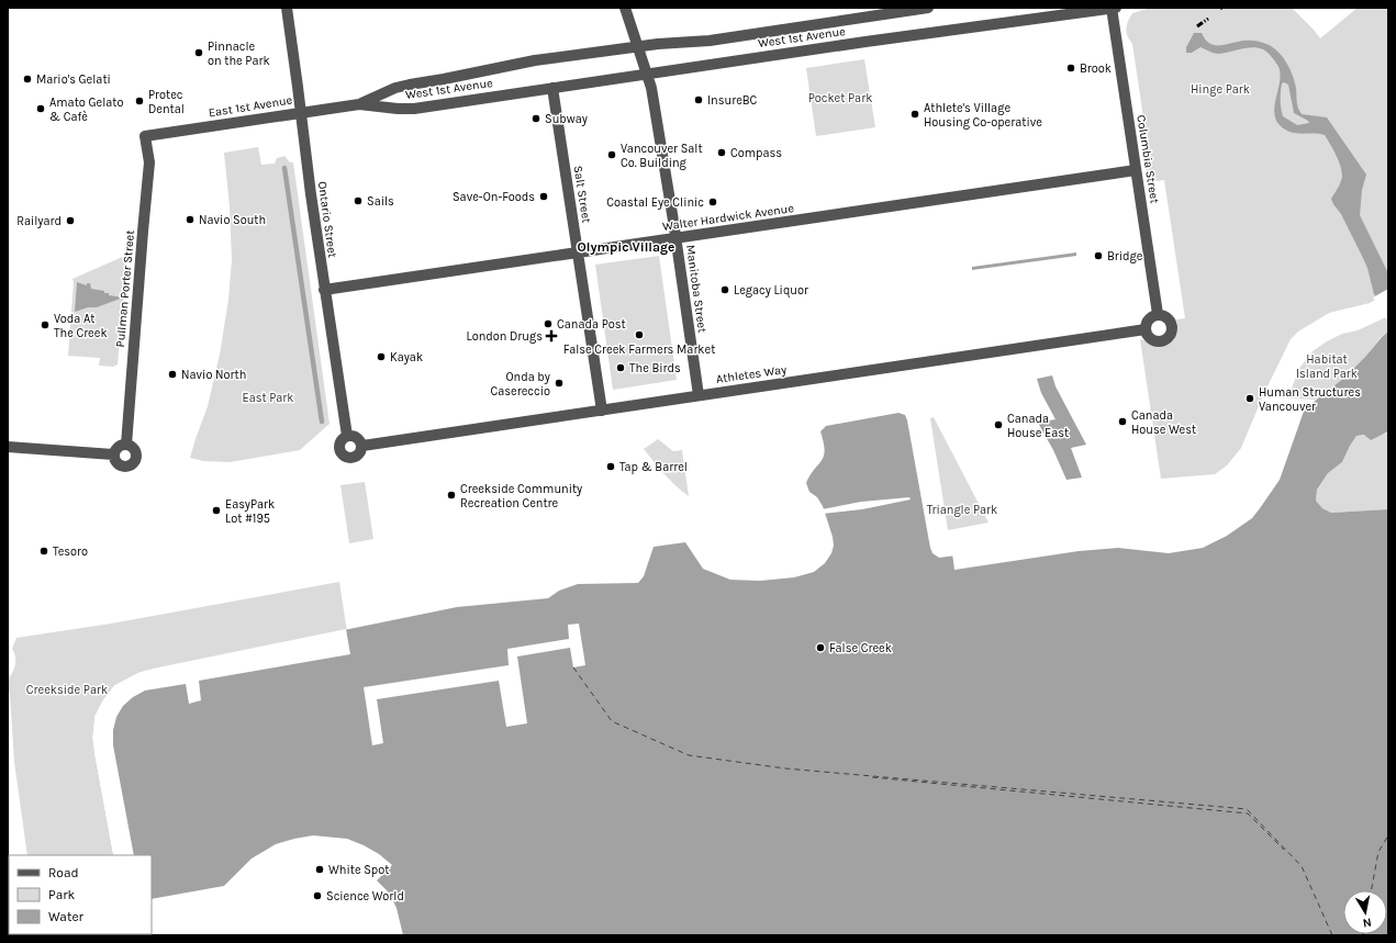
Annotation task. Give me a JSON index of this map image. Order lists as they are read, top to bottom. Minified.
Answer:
{"streets":{"street":["West 1st Avenue","East 1st Avenue","Columbia Street","Salt Street","Walter Hardwick Avenue","Ontario Street","Pullman Porter Street","Manitoba Street","Athletes Way"]},"crossings":[["West 1st Avenue","East 1st Avenue"],["West 1st Avenue","Columbia Street"],["West 1st Avenue","Salt Street"],["West 1st Avenue","Manitoba Street"],["East 1st Avenue","Ontario Street"],["East 1st Avenue","Pullman Porter Street"],["Columbia Street","Walter Hardwick Avenue"],["Columbia Street","Athletes Way"],["Salt Street","Walter Hardwick Avenue"],["Salt Street","Athletes Way"],["Walter Hardwick Avenue","Ontario Street"],["Walter Hardwick Avenue","Manitoba Street"],["Ontario Street","Athletes Way"],["Manitoba Street","Athletes Way"]],"districts":["Olympic Village"],"parks":["Hinge Park","Pocket Park","Habitat Island Park","East Park","Triangle Park","Creekside Park"],"places":{"other":["Pinnacle on the Park","Brook","Mario's Gelati","InsureBC","Protec Dental","Amato Gelato & Cafè","Athlete's Village Housing Co-operative","Subway","Compass","Vancouver Salt Co. Building","Save-On-Foods","Sails","Coastal Eye Clinic","Navio South","Railyard","Bridge","Legacy Liquor","Canada Post","Voda At The Creek","False Creek Farmers Market","Kayak","The Birds","Navio North","Onda by Casereccio","Human Structures Vancouver","Canada House West","Canada House East","Tap & Barrel","Creekside Community Recreation Centre","EasyPark Lot #195","Tesoro","False Creek","White Spot","Science World"],"health":["London Drugs"]},"legend":["Road","Park","Water"],"north":"bottom"}
